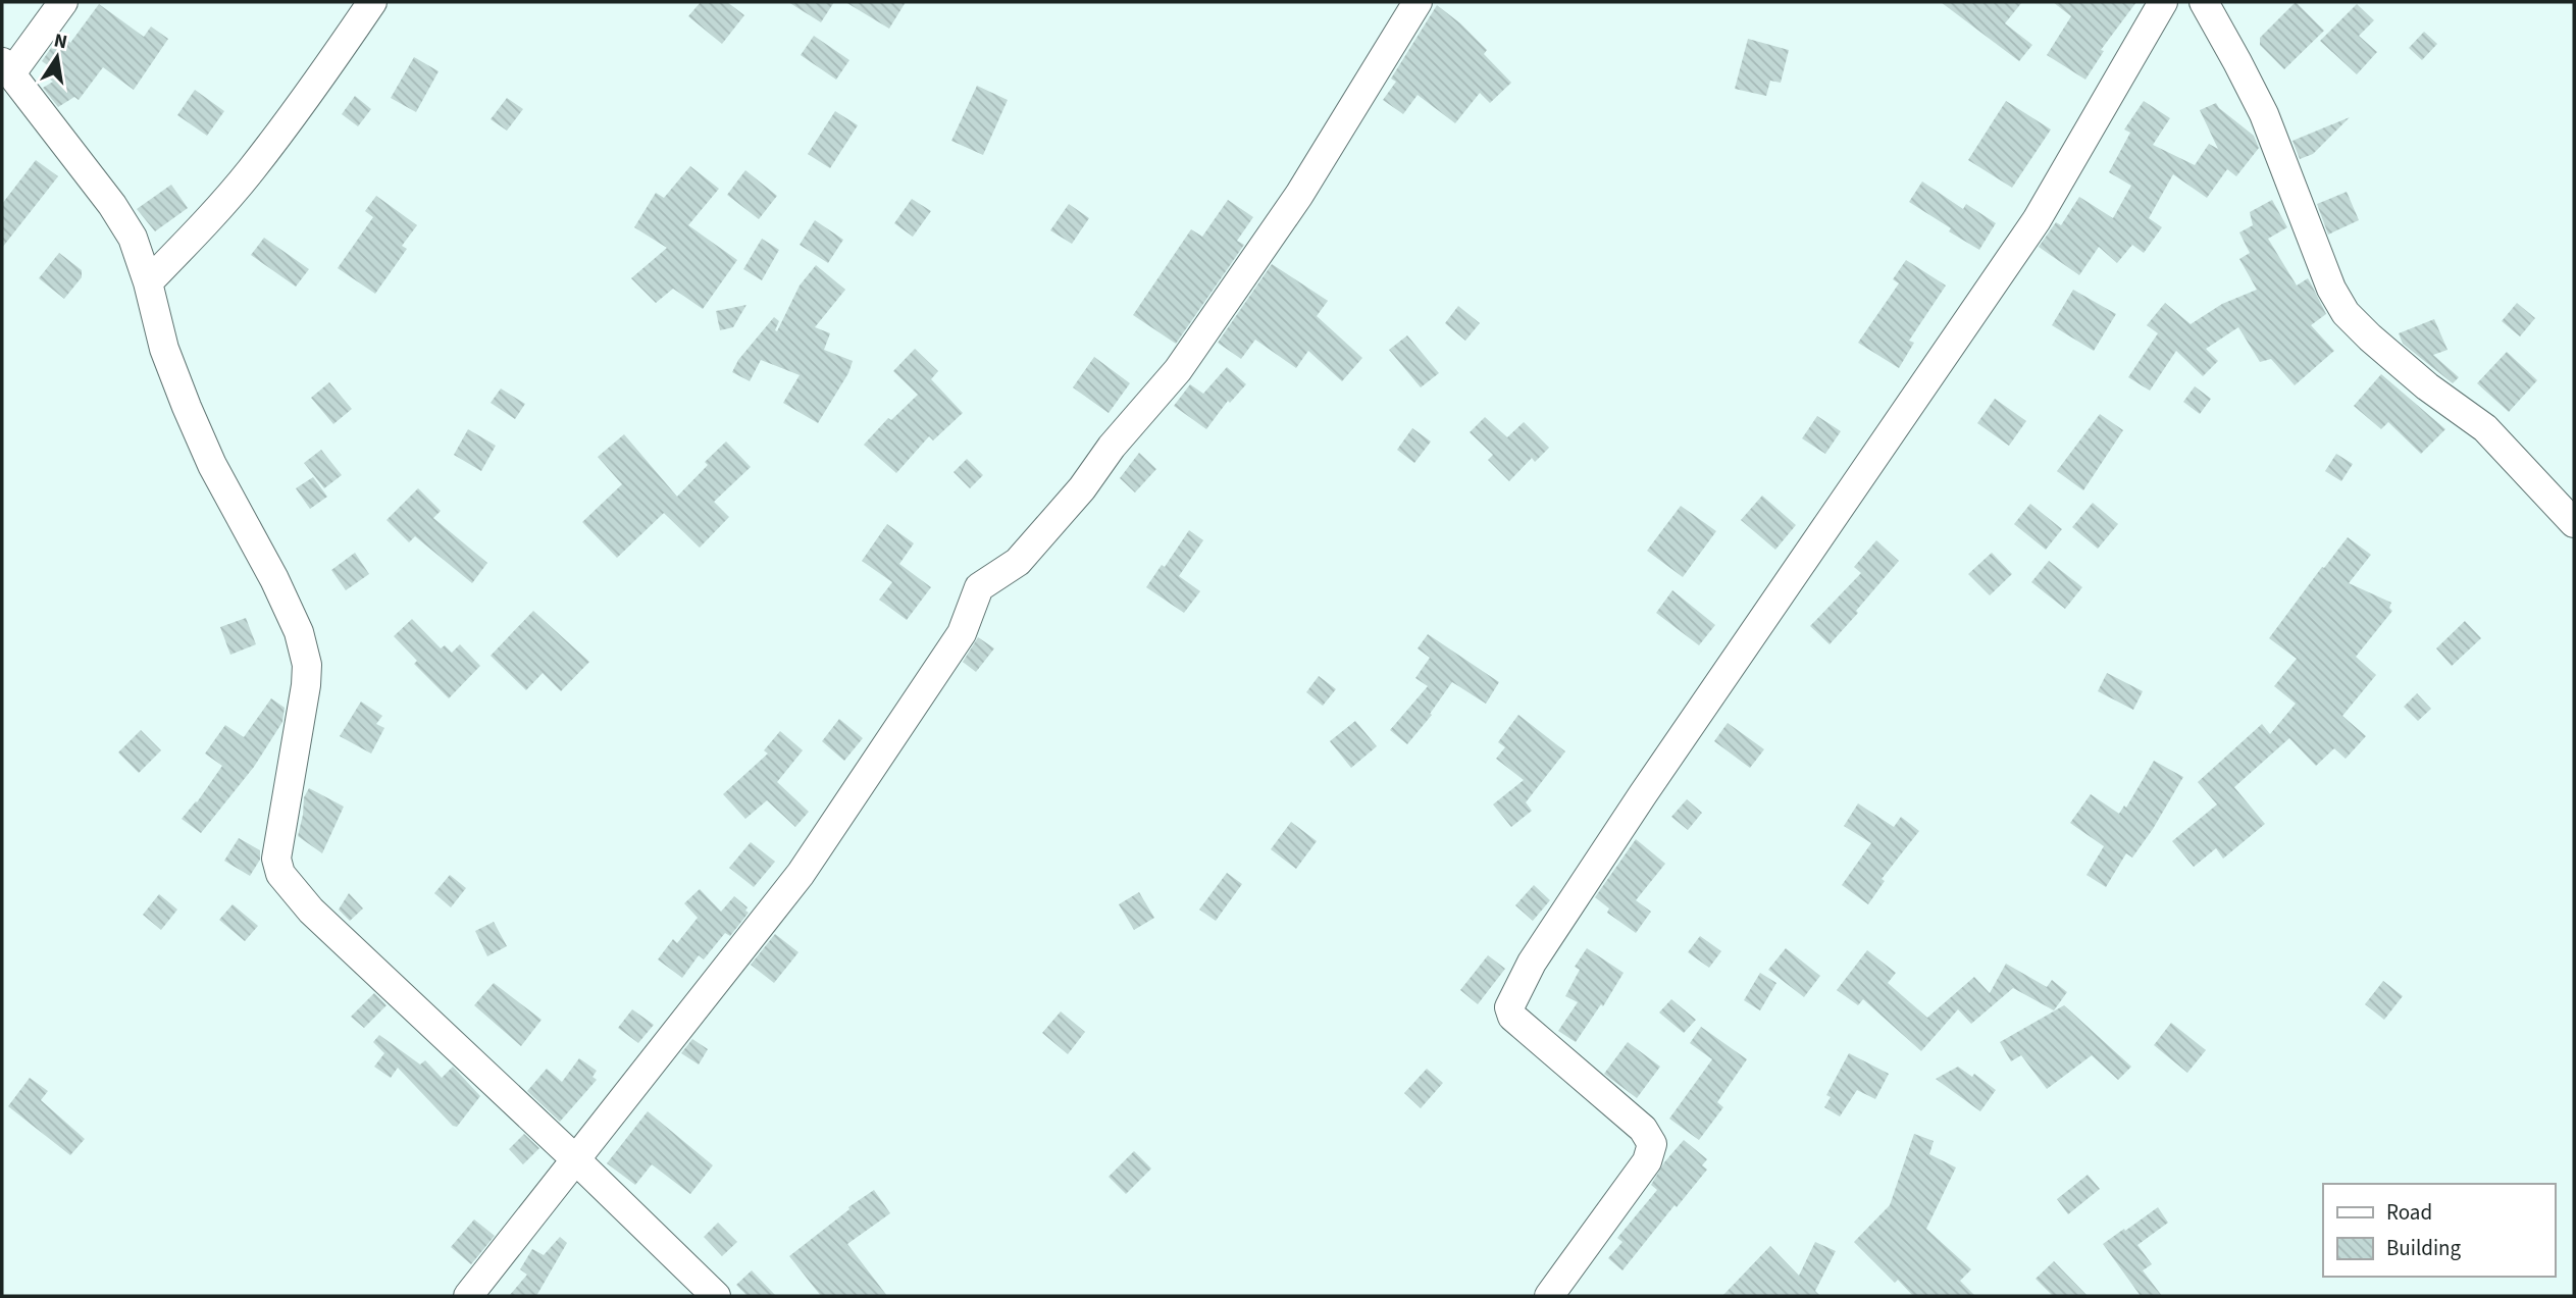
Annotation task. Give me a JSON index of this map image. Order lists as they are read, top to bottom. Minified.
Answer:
{"legend":["Road","Building"],"north":"top"}
